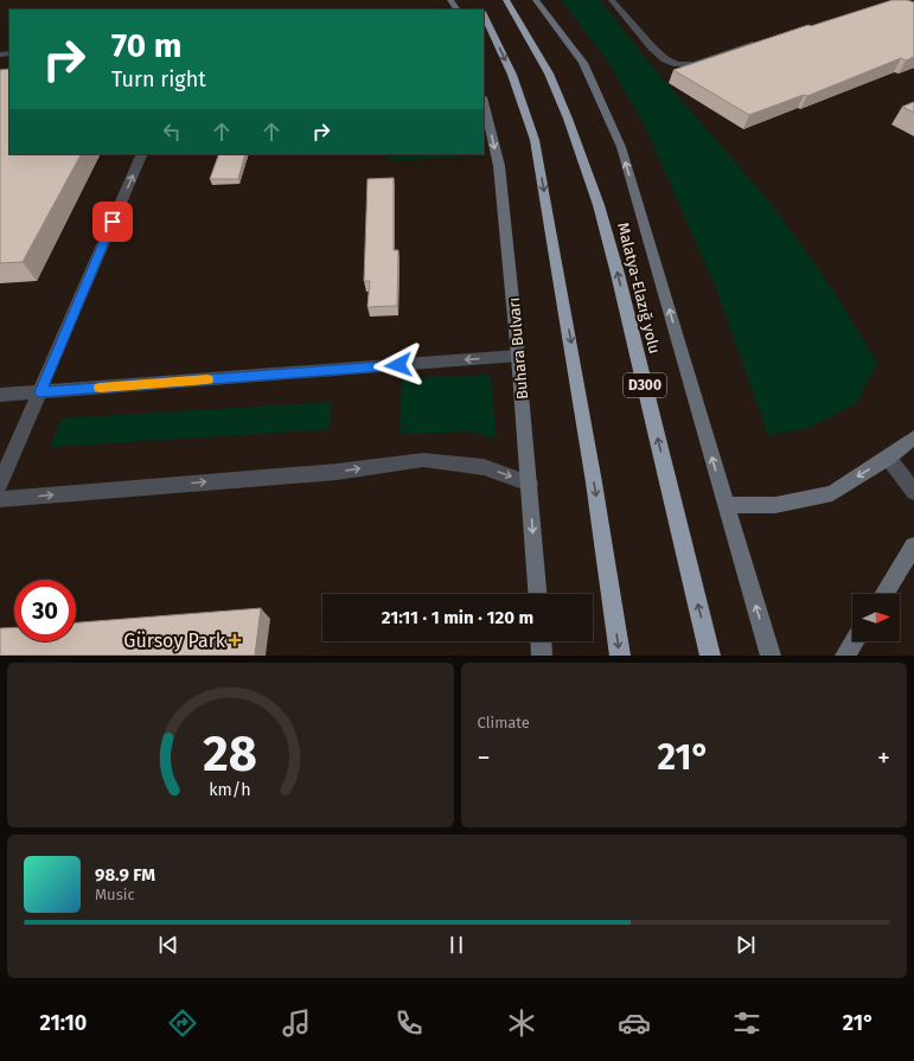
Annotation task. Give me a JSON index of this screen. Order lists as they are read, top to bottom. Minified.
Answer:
{"streets":{"highway":["Malatya-Elazığ yolu","D300"],"main road":["Buhara Bulvarı"]},"one_way":["Buhara Bulvarı"],"places":{"health":["Gürsoy Park"]},"north":"right","page":{"turn":["70 m","Turn right"],"limit":"30","trip":"21:11 · 1 min · 120 m","tile":"Climate","heat":["−","21°","+"],"song":["98.9 FM","Music"],"tabs":["21:10","21°"],"gauge":["28","km/h"]}}
